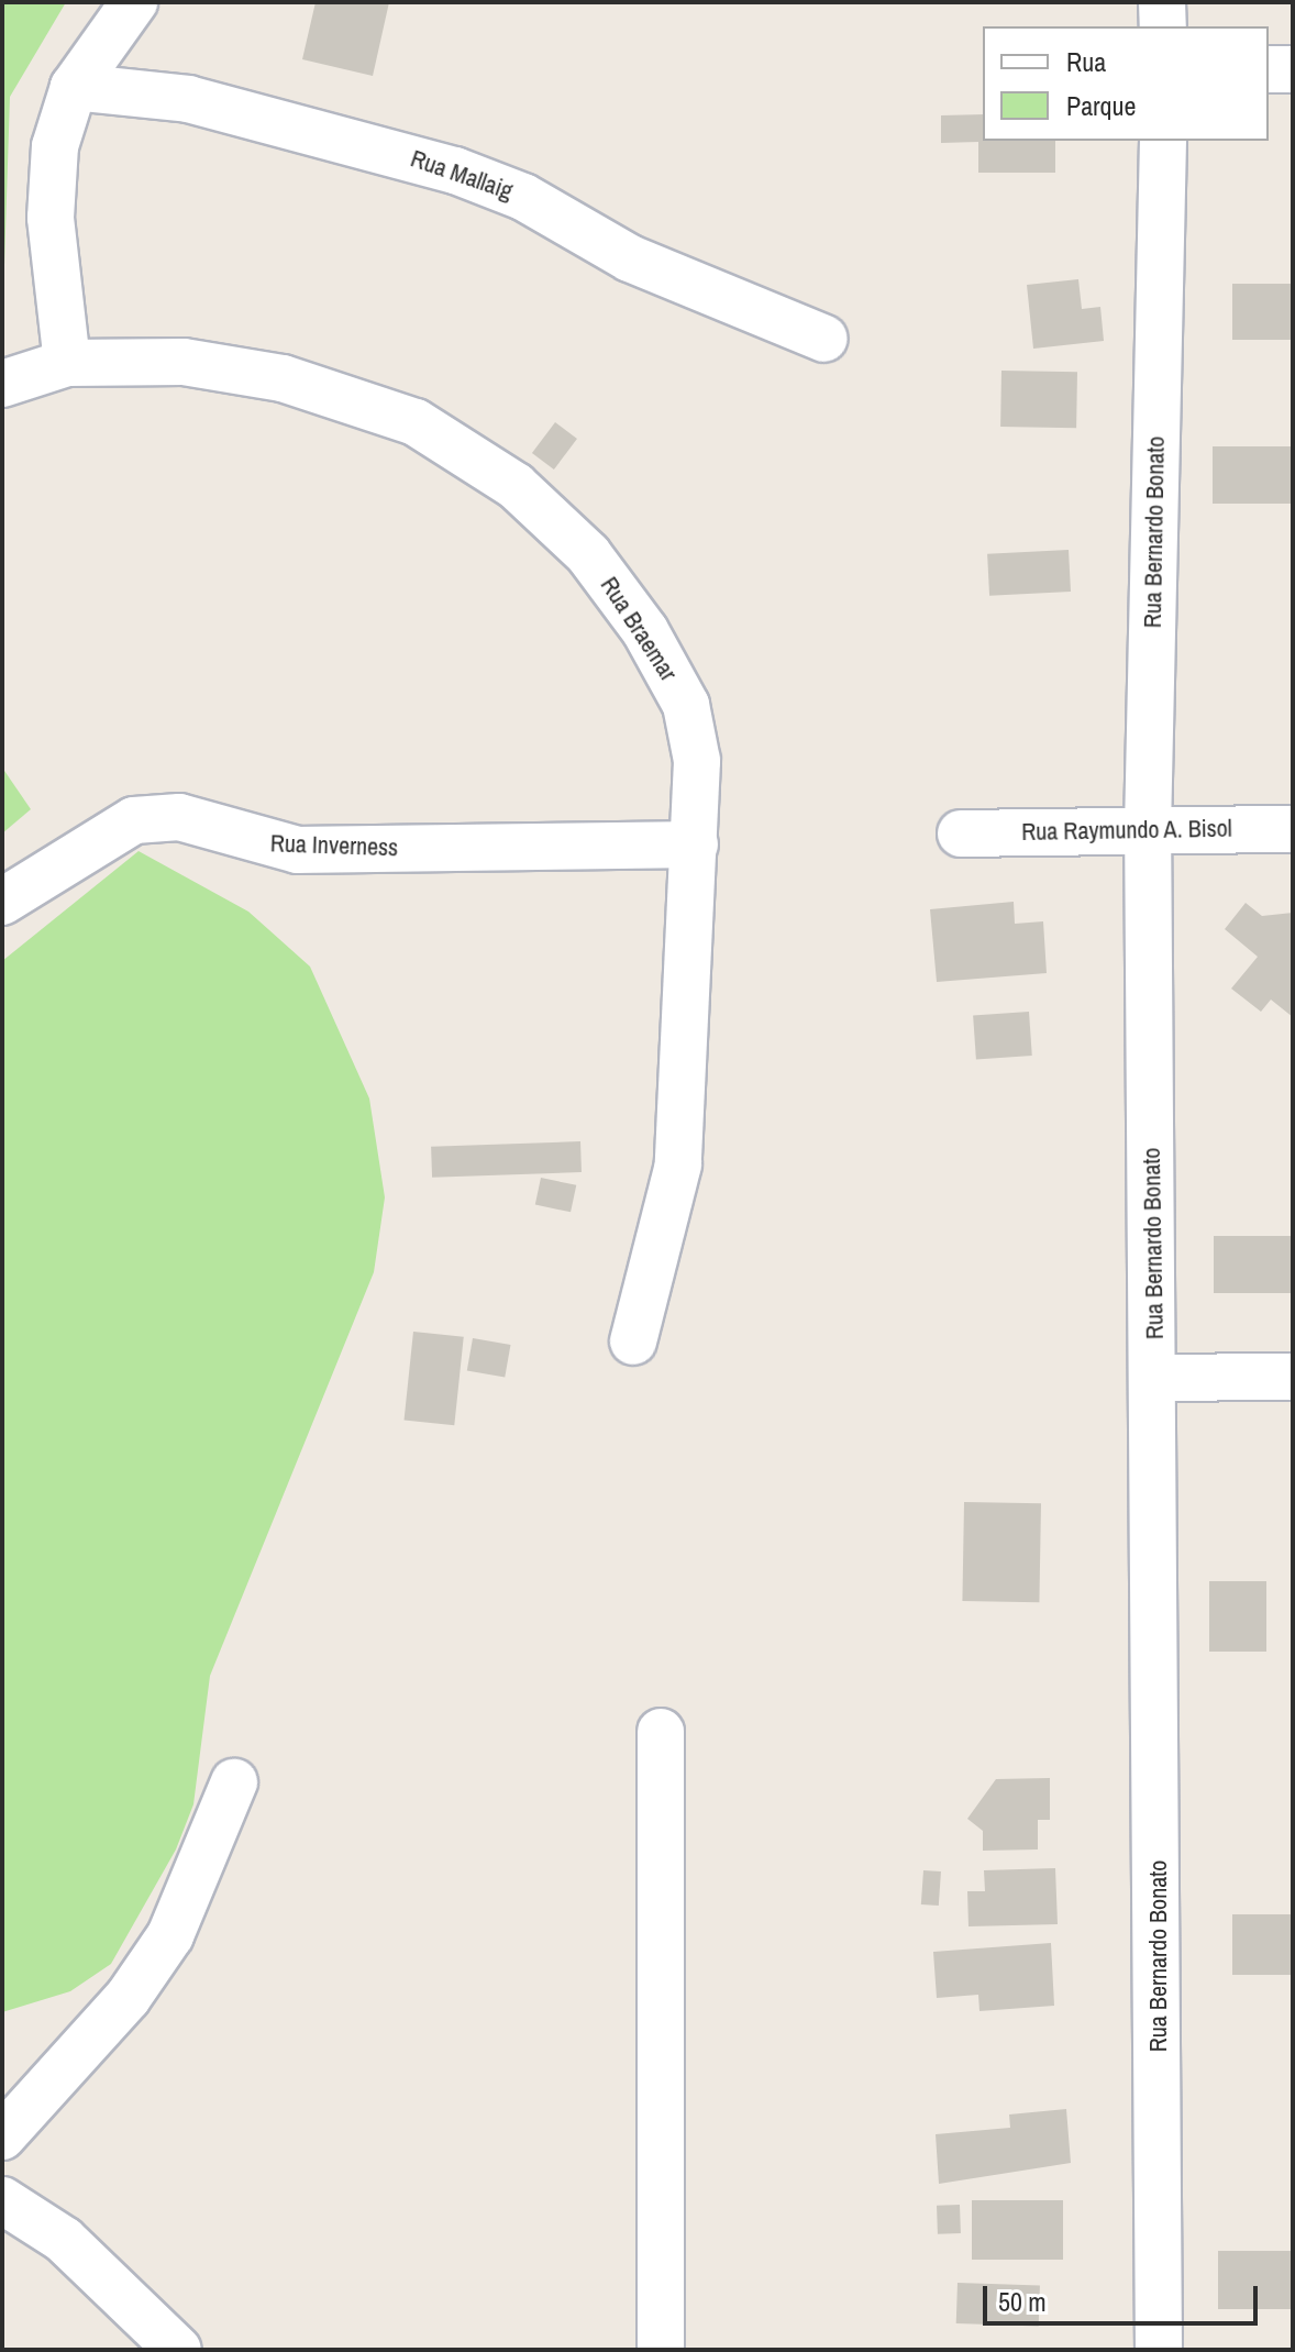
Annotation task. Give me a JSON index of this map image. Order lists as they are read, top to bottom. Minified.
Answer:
{"streets":{"street":["Rua Mallaig","Rua Bernardo Bonato","Rua Braemar","Rua Raymundo A. Bisol","Rua Inverness"]},"crossings":[["Rua Bernardo Bonato","Rua Raymundo A. Bisol"],["Rua Braemar","Rua Inverness"]],"legend":["Rua","Parque"],"scale_bar":"50 m"}
